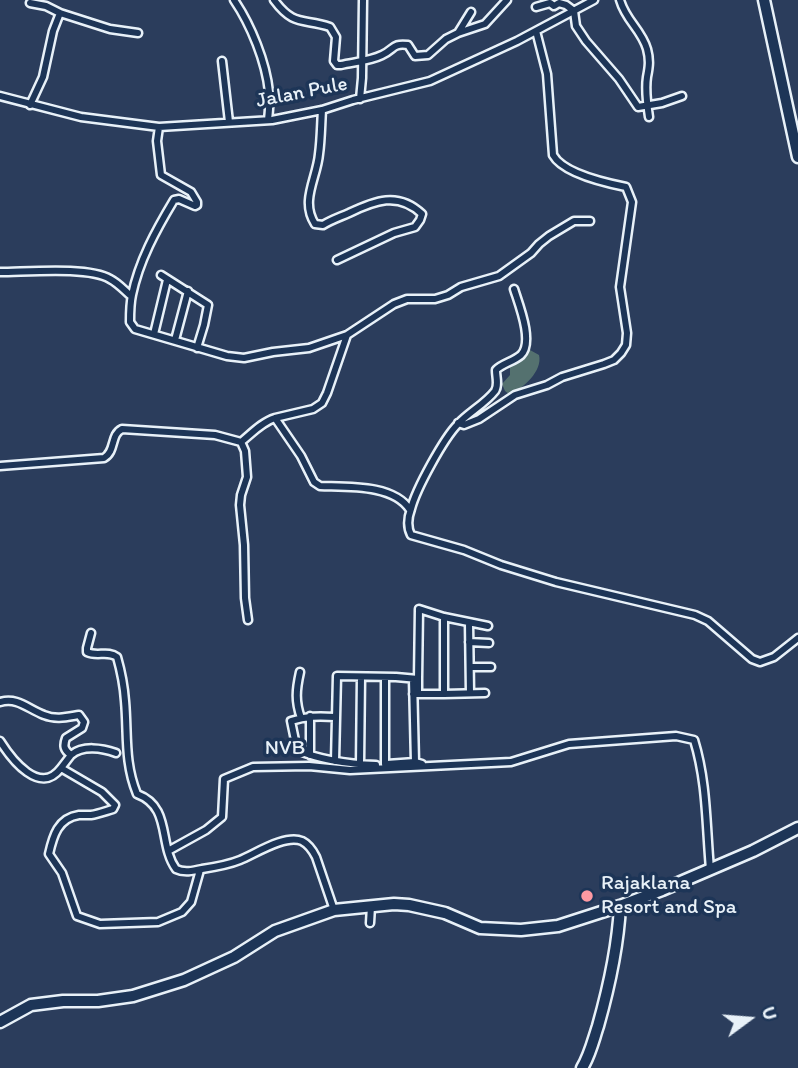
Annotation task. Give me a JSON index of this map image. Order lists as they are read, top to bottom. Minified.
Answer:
{"streets":{"street":["Jalan Pule","NVB"]},"places":["Rajaklana Resort and Spa"],"north":"right"}
